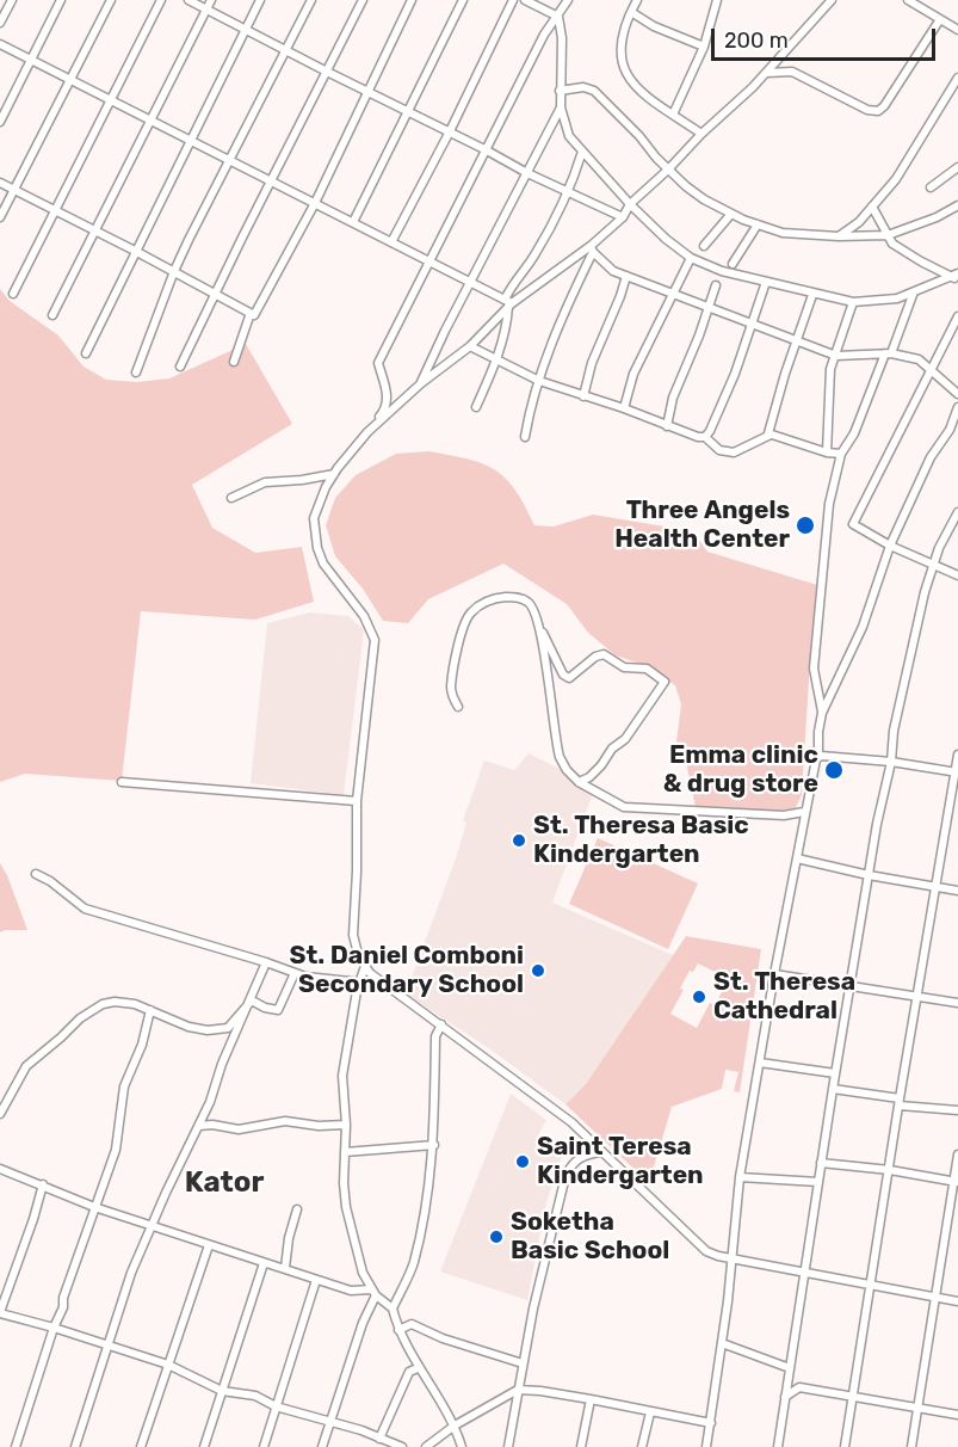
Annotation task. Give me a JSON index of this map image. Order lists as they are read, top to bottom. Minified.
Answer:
{"districts":["Kator"],"places":["Three Angels Health Center","Emma clinic & drug store","St. Theresa Basic Kindergarten","St. Daniel Comboni Secondary School","St. Theresa Cathedral","Saint Teresa Kindergarten","Soketha Basic School"],"scale_bar":"200 m"}
